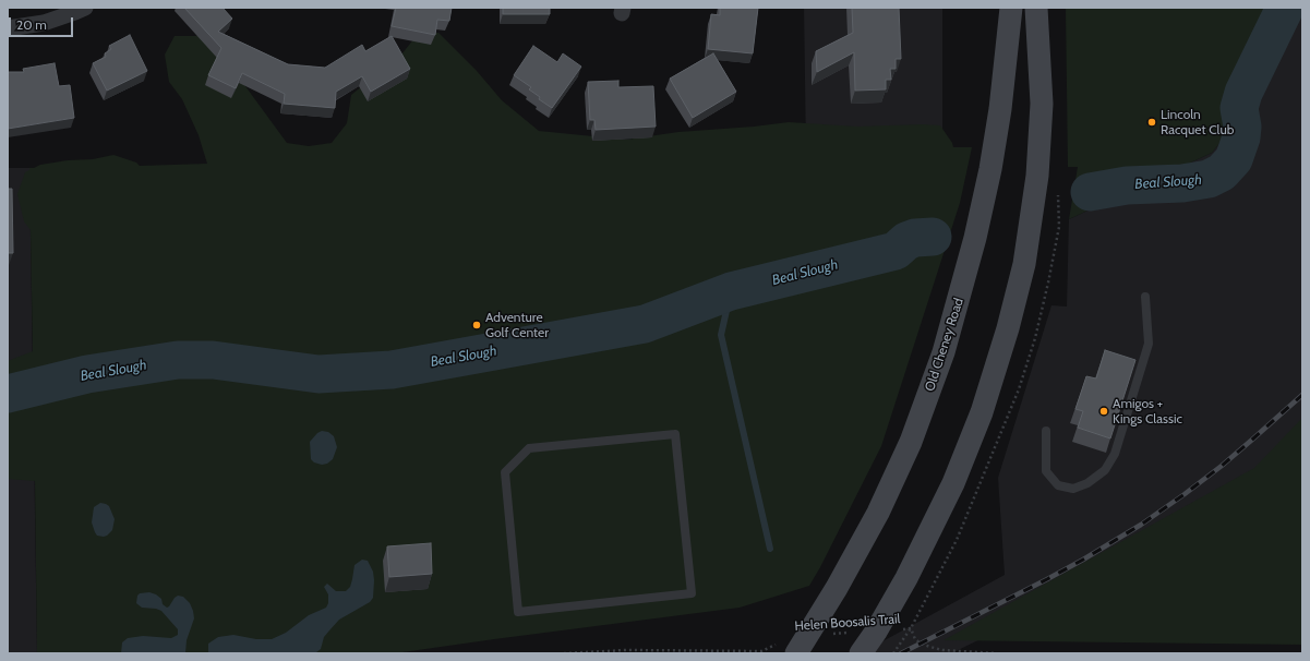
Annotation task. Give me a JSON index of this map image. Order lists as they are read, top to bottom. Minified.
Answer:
{"streets":{"main road":["Old Cheney Road"],"path":["Helen Boosalis Trail"]},"crossings":[["Old Cheney Road","Helen Boosalis Trail"]],"water":["Beal Slough"],"places":["Lincoln Racquet Club","Adventure Golf Center","Amigos + Kings Classic"],"scale_bar":"20 m"}
